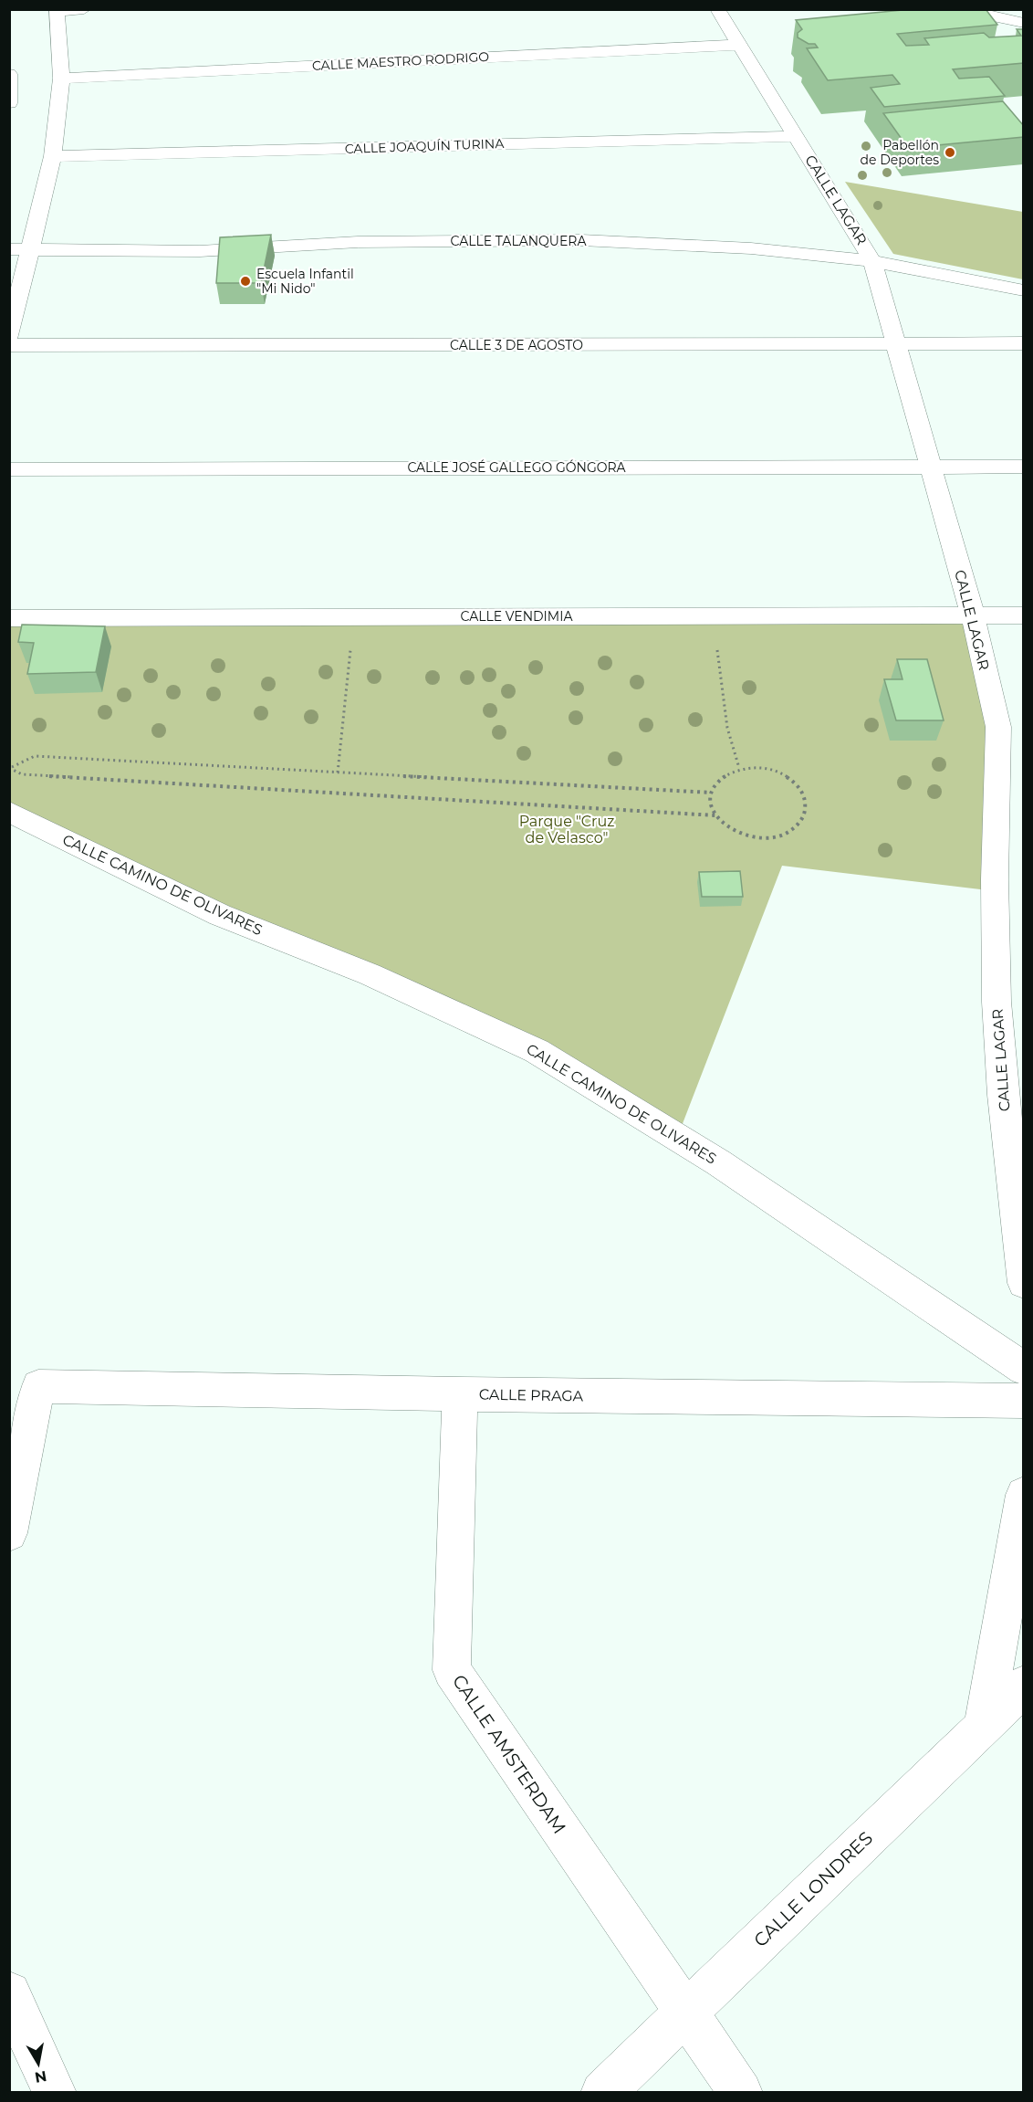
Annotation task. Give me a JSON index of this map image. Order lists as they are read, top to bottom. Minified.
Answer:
{"streets":{"street":["CALLE MAESTRO RODRIGO","CALLE JOAQUÍN TURINA","CALLE LAGAR","CALLE TALANQUERA","CALLE 3 DE AGOSTO","CALLE JOSÉ GALLEGO GÓNGORA","CALLE VENDIMIA","CALLE CAMINO DE OLIVARES","CALLE PRAGA","CALLE AMSTERDAM","CALLE LONDRES"]},"crossings":[["CALLE MAESTRO RODRIGO","CALLE LAGAR"],["CALLE JOAQUÍN TURINA","CALLE LAGAR"],["CALLE LAGAR","CALLE TALANQUERA"],["CALLE LAGAR","CALLE 3 DE AGOSTO"],["CALLE LAGAR","CALLE JOSÉ GALLEGO GÓNGORA"],["CALLE LAGAR","CALLE VENDIMIA"],["CALLE PRAGA","CALLE AMSTERDAM"],["CALLE AMSTERDAM","CALLE LONDRES"]],"parks":["Parque \"Cruz de Velasco\""],"places":["Pabellón de Deportes","Escuela Infantil \"Mi Nido\""],"north":"bottom"}
